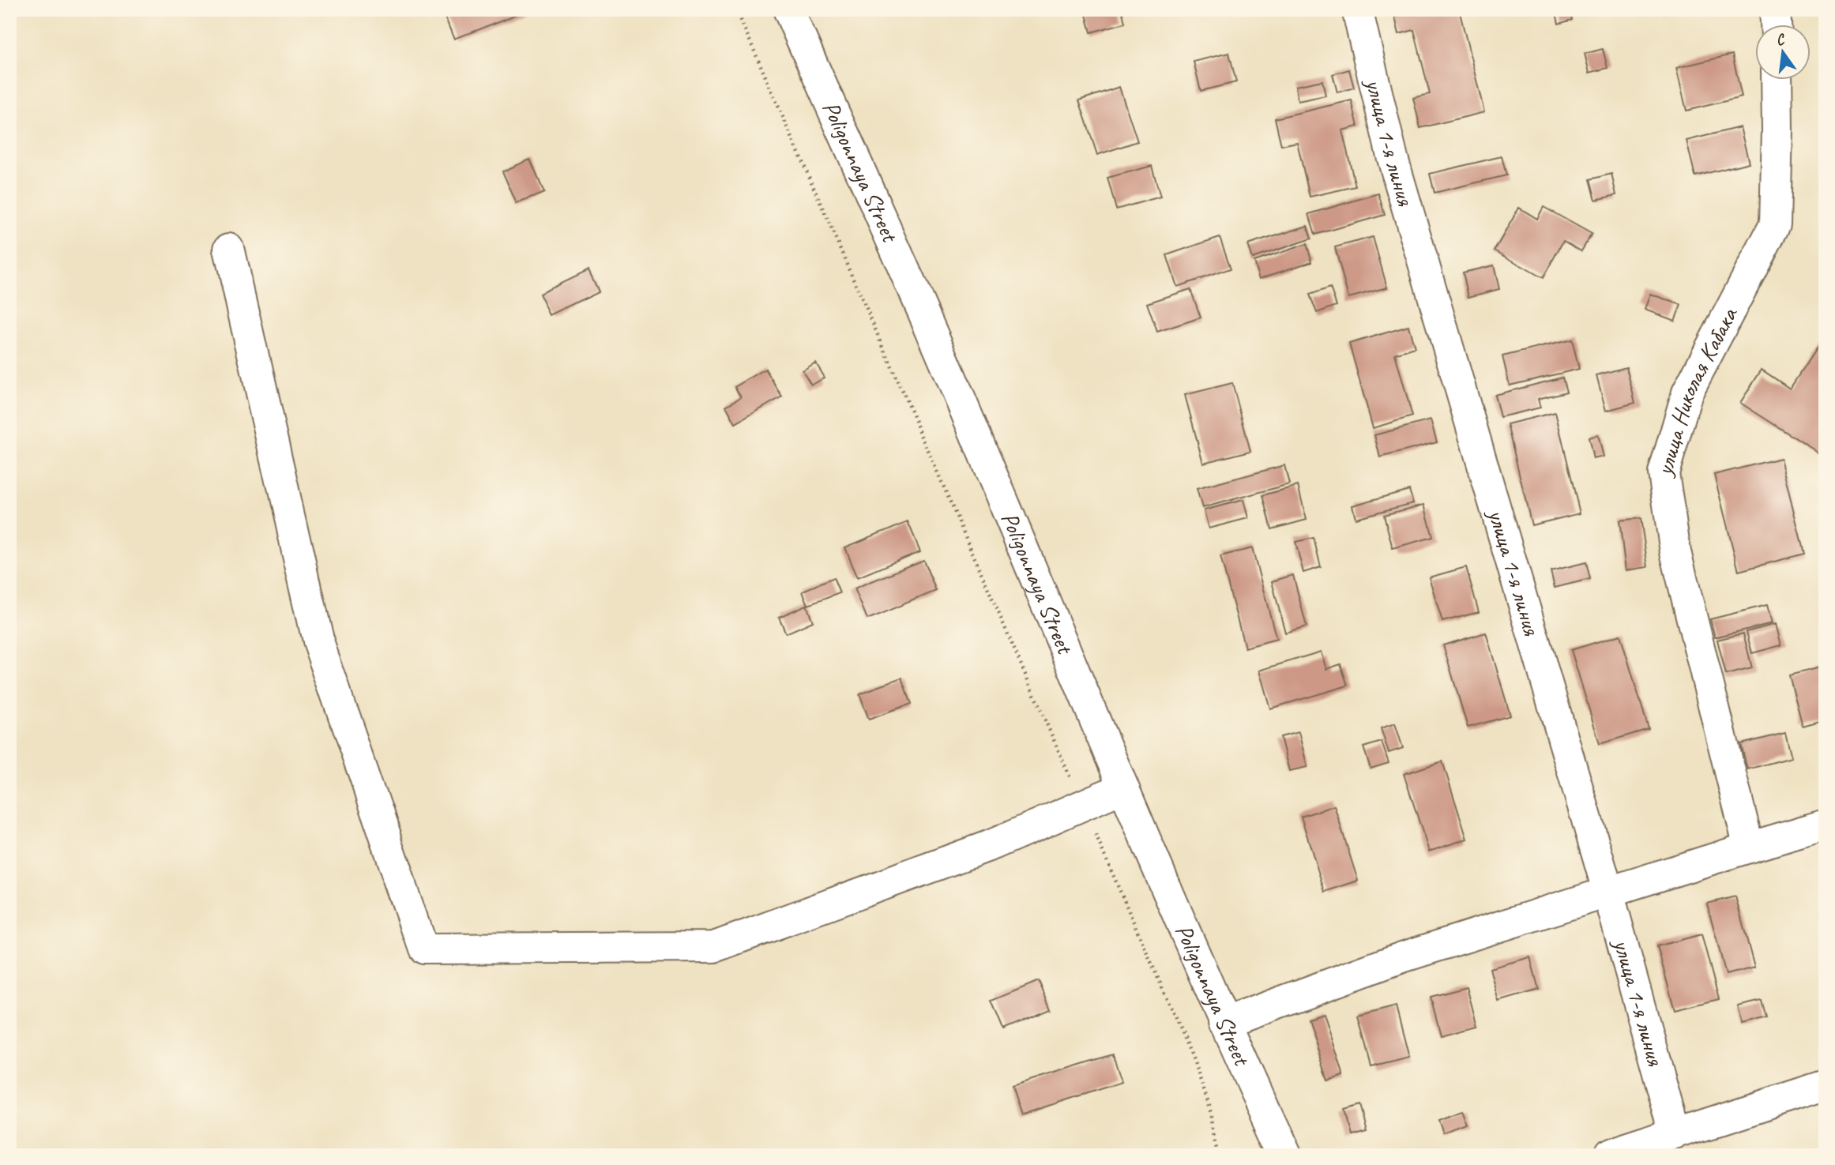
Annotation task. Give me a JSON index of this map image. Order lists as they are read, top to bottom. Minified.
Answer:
{"streets":{"street":["улица 1-я линия","Poligonnaya Street","улица Николая Кабака"]},"north":"top"}
